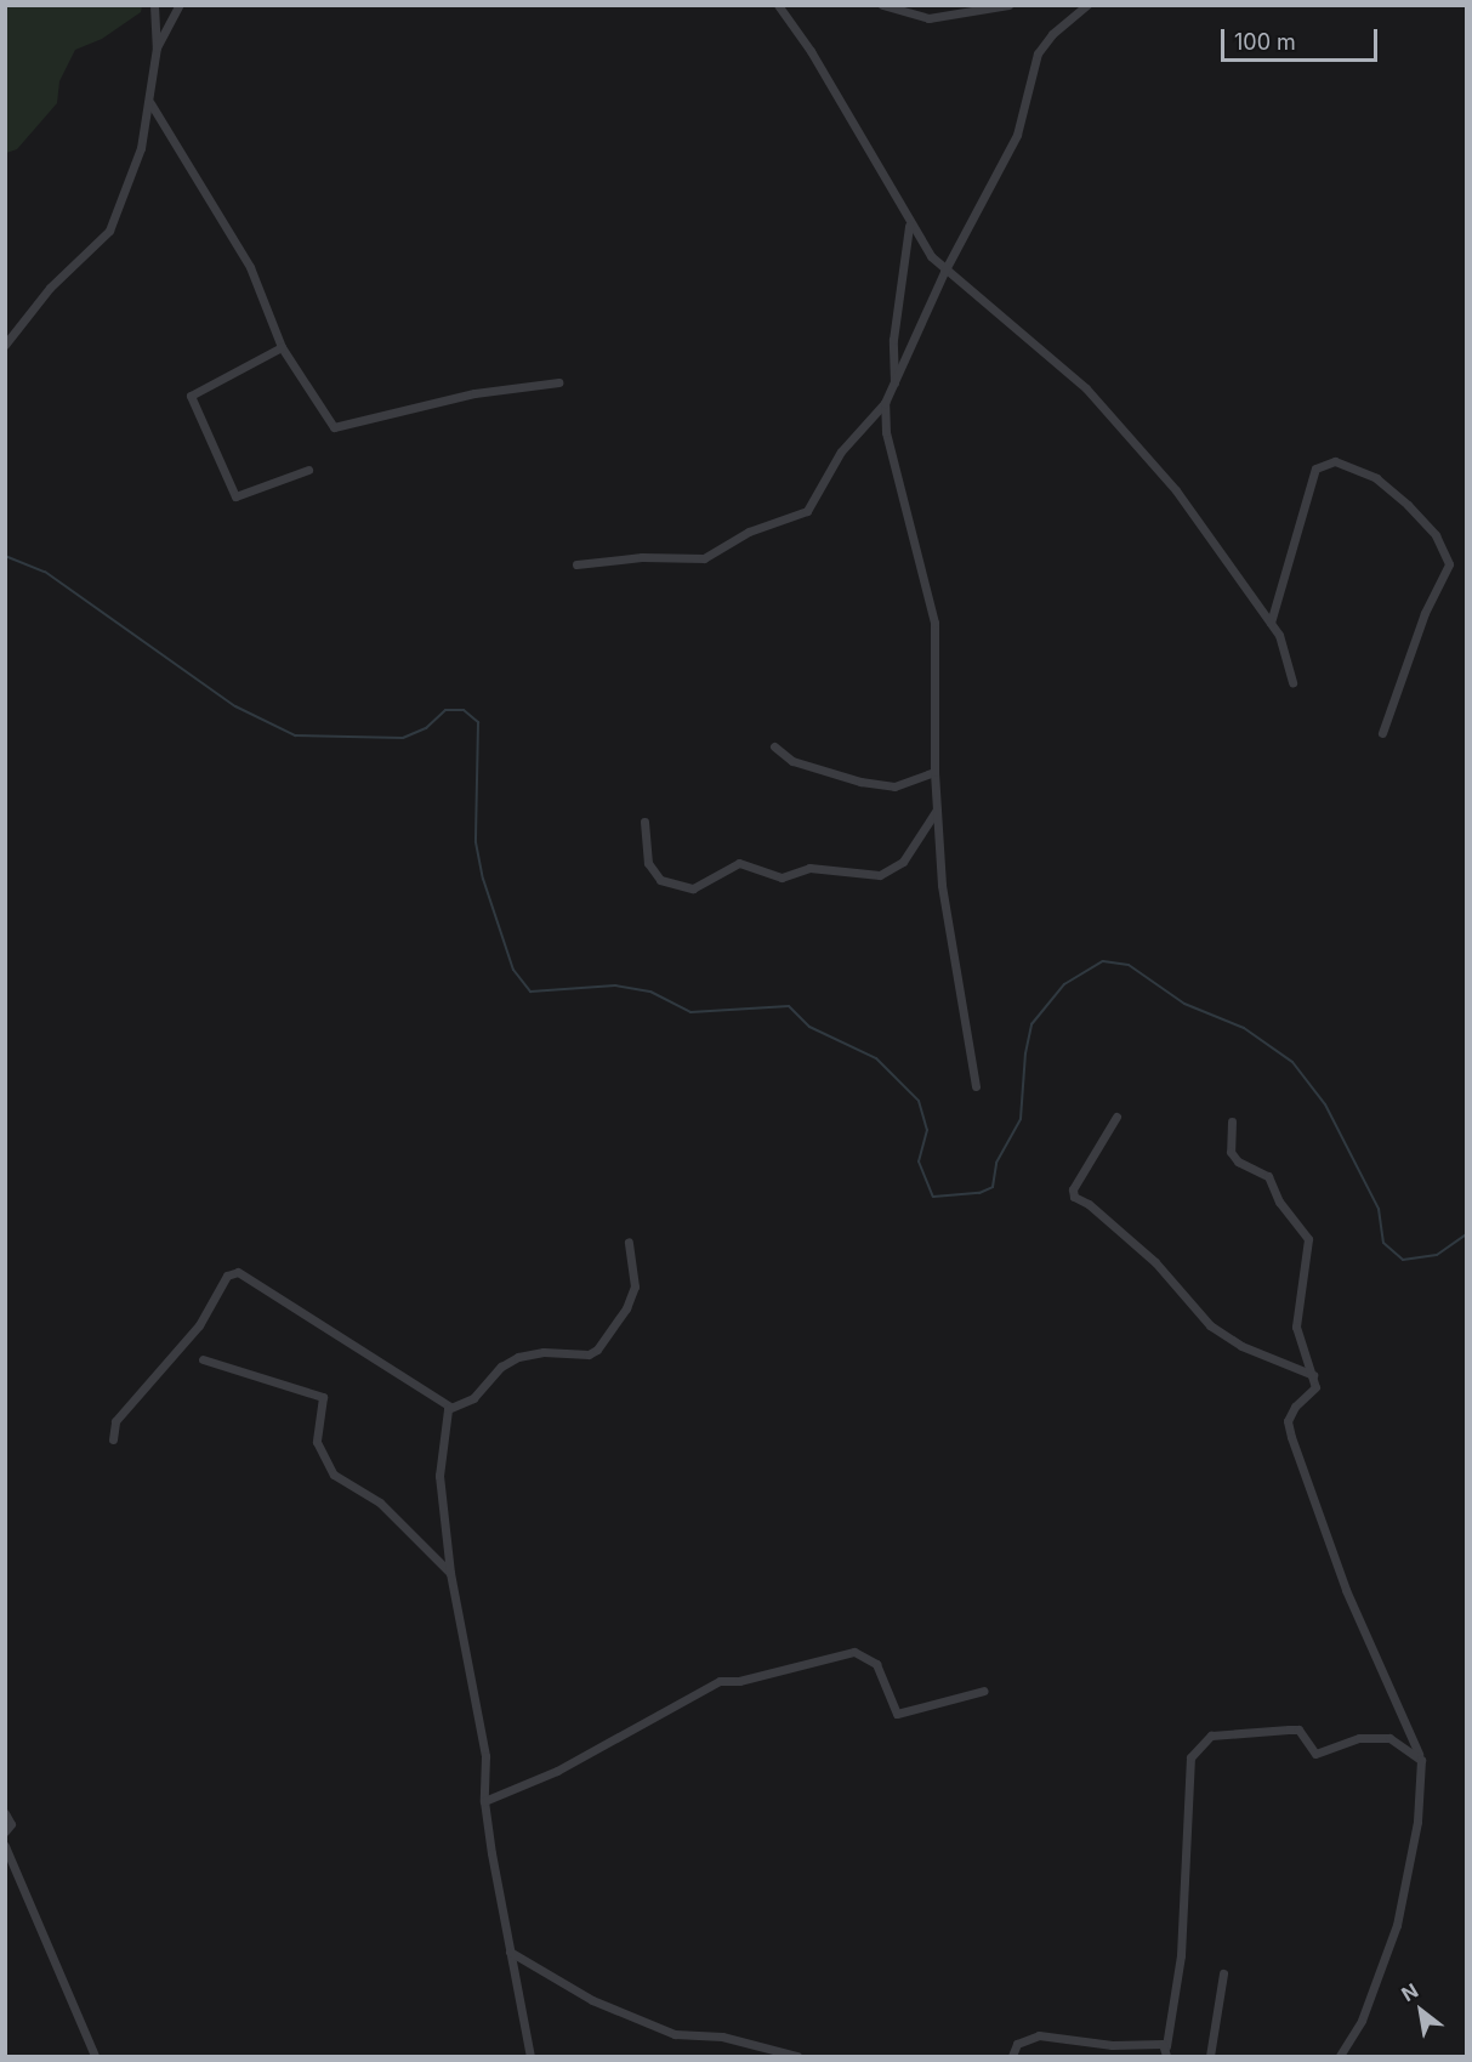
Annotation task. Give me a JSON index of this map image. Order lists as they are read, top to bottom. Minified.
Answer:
{"scale_bar":"100 m","north":"top left"}
